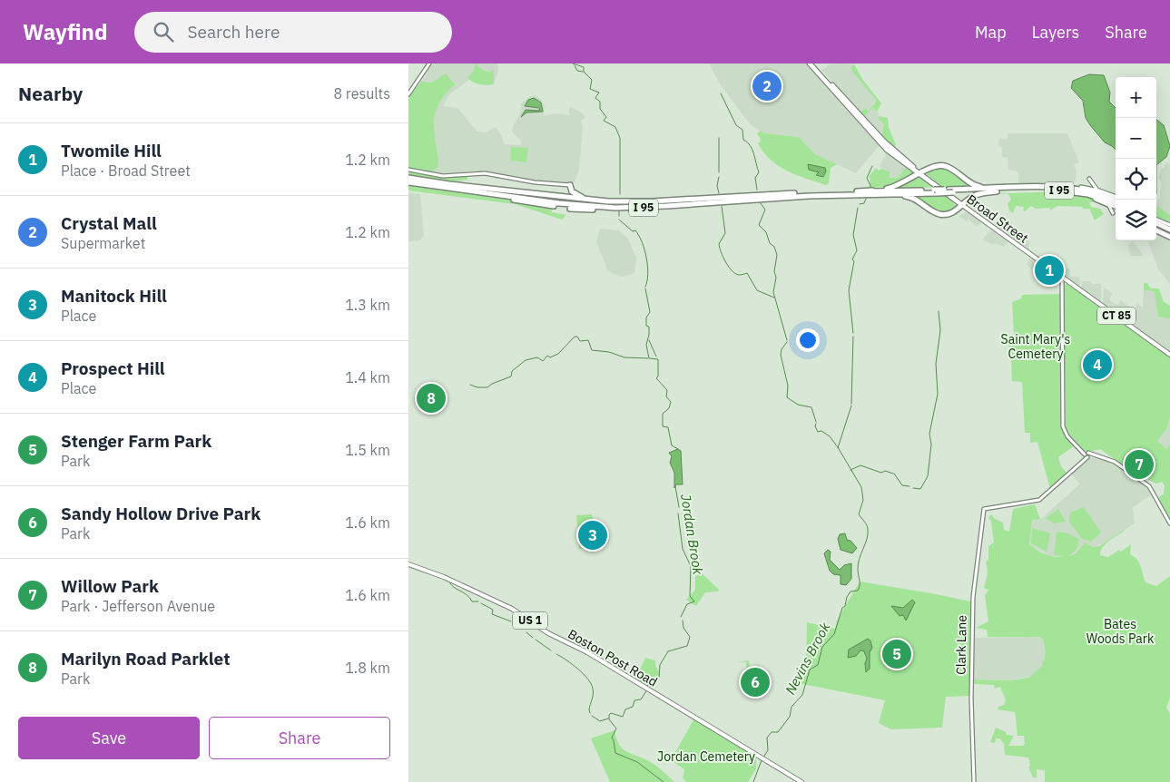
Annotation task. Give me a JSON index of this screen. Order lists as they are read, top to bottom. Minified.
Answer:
{"streets":{"highway":["I 95","Broad Street","CT 85"],"main road":["US 1","Clark Lane","Boston Post Road"]},"crossings":[["I 95","Broad Street"],["I 95","CT 85"],["Broad Street","CT 85"]],"water":["Jordan Brook","Nevins Brook"],"parks":["Saint Mary's Cemetery","Bates Woods Park","Jordan Cemetery"],"page":{"header":"Wayfind","search":"Search here","nav":["Map","Layers","Share"],"heading":["Nearby","8 results"],"pins":["2","1","4","8","7","3","5","6"],"map_buttons":["+","−"],"list":[{"mark":"1","name":"Twomile Hill","note":"Place · Broad Street","value":"1.2 km"},{"mark":"2","name":"Crystal Mall","note":"Supermarket","value":"1.2 km"},{"mark":"3","name":"Manitock Hill","note":"Place","value":"1.3 km"},{"mark":"4","name":"Prospect Hill","note":"Place","value":"1.4 km"},{"mark":"5","name":"Stenger Farm Park","note":"Park","value":"1.5 km"},{"mark":"6","name":"Sandy Hollow Drive Park","note":"Park","value":"1.6 km"},{"mark":"7","name":"Willow Park","note":"Park · Jefferson Avenue","value":"1.6 km"},{"mark":"8","name":"Marilyn Road Parklet","note":"Park","value":"1.8 km"}],"buttons":["Save","Share"]}}
